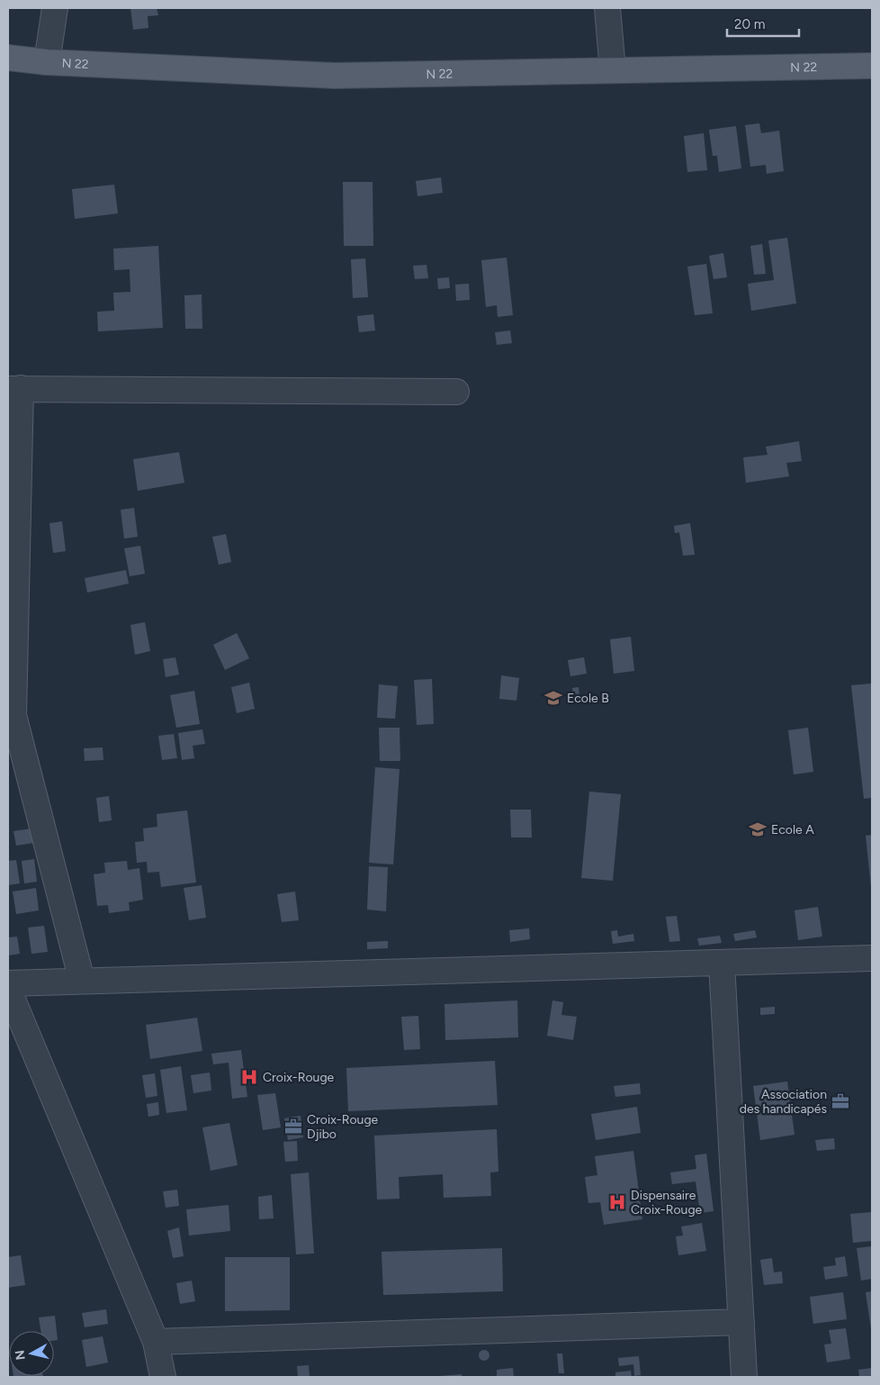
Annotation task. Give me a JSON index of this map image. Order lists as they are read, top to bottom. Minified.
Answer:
{"streets":{"main road":["N 22"]},"places":{"school or university":["Ecole B","Ecole A"],"hospital":["Croix-Rouge","Dispensaire Croix-Rouge"],"office":["Association des handicapés","Croix-Rouge Djibo"]},"scale_bar":"20 m","north":"left"}
